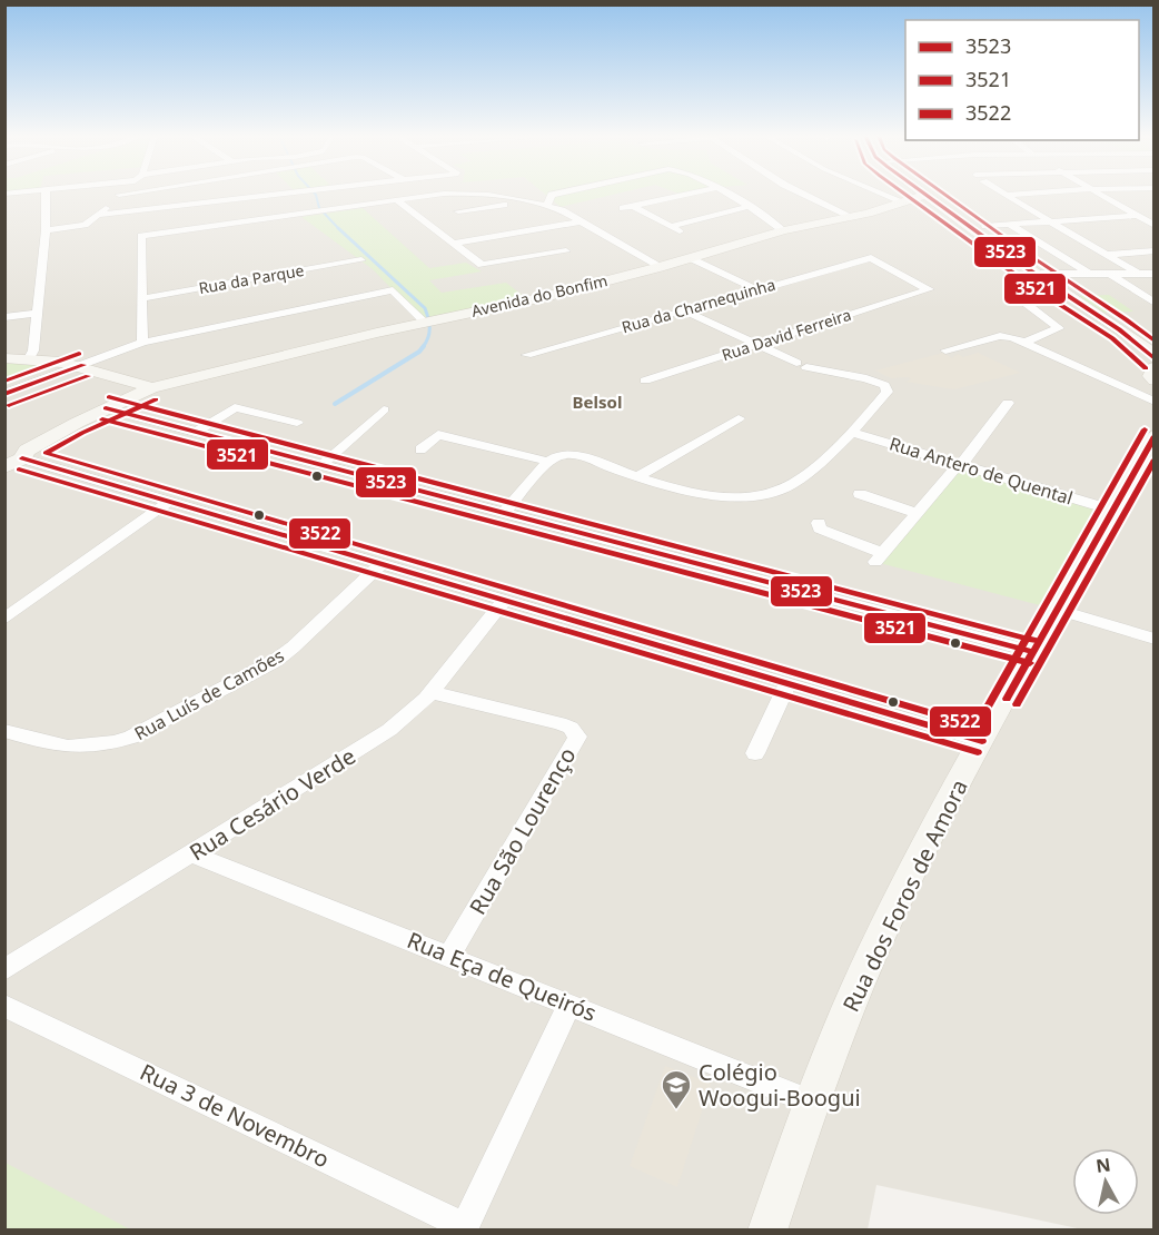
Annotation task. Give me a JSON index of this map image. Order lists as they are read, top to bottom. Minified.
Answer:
{"streets":{"main road":["Avenida do Bonfim","Rua dos Foros de Amora"],"street":["Rua da Parque","Rua da Charnequinha","Rua David Ferreira","Rua Antero de Quental","Rua Luís de Camões","Rua Cesário Verde","Rua São Lourenço","Rua Eça de Queirós","Rua 3 de Novembro"]},"crossings":[["Rua da Charnequinha","Rua David Ferreira"],["Rua Antero de Quental","Rua dos Foros de Amora"],["Rua Cesário Verde","Rua São Lourenço"],["Rua Cesário Verde","Rua Eça de Queirós"],["Rua São Lourenço","Rua Eça de Queirós"],["Rua dos Foros de Amora","Rua Eça de Queirós"]],"districts":["Belsol"],"places":{"school or university":["Colégio Woogui-Boogui"]},"lines":["transit line 3523","transit line 3521","transit line 3522"],"legend":["3523","3521","3522"],"north":"top"}
